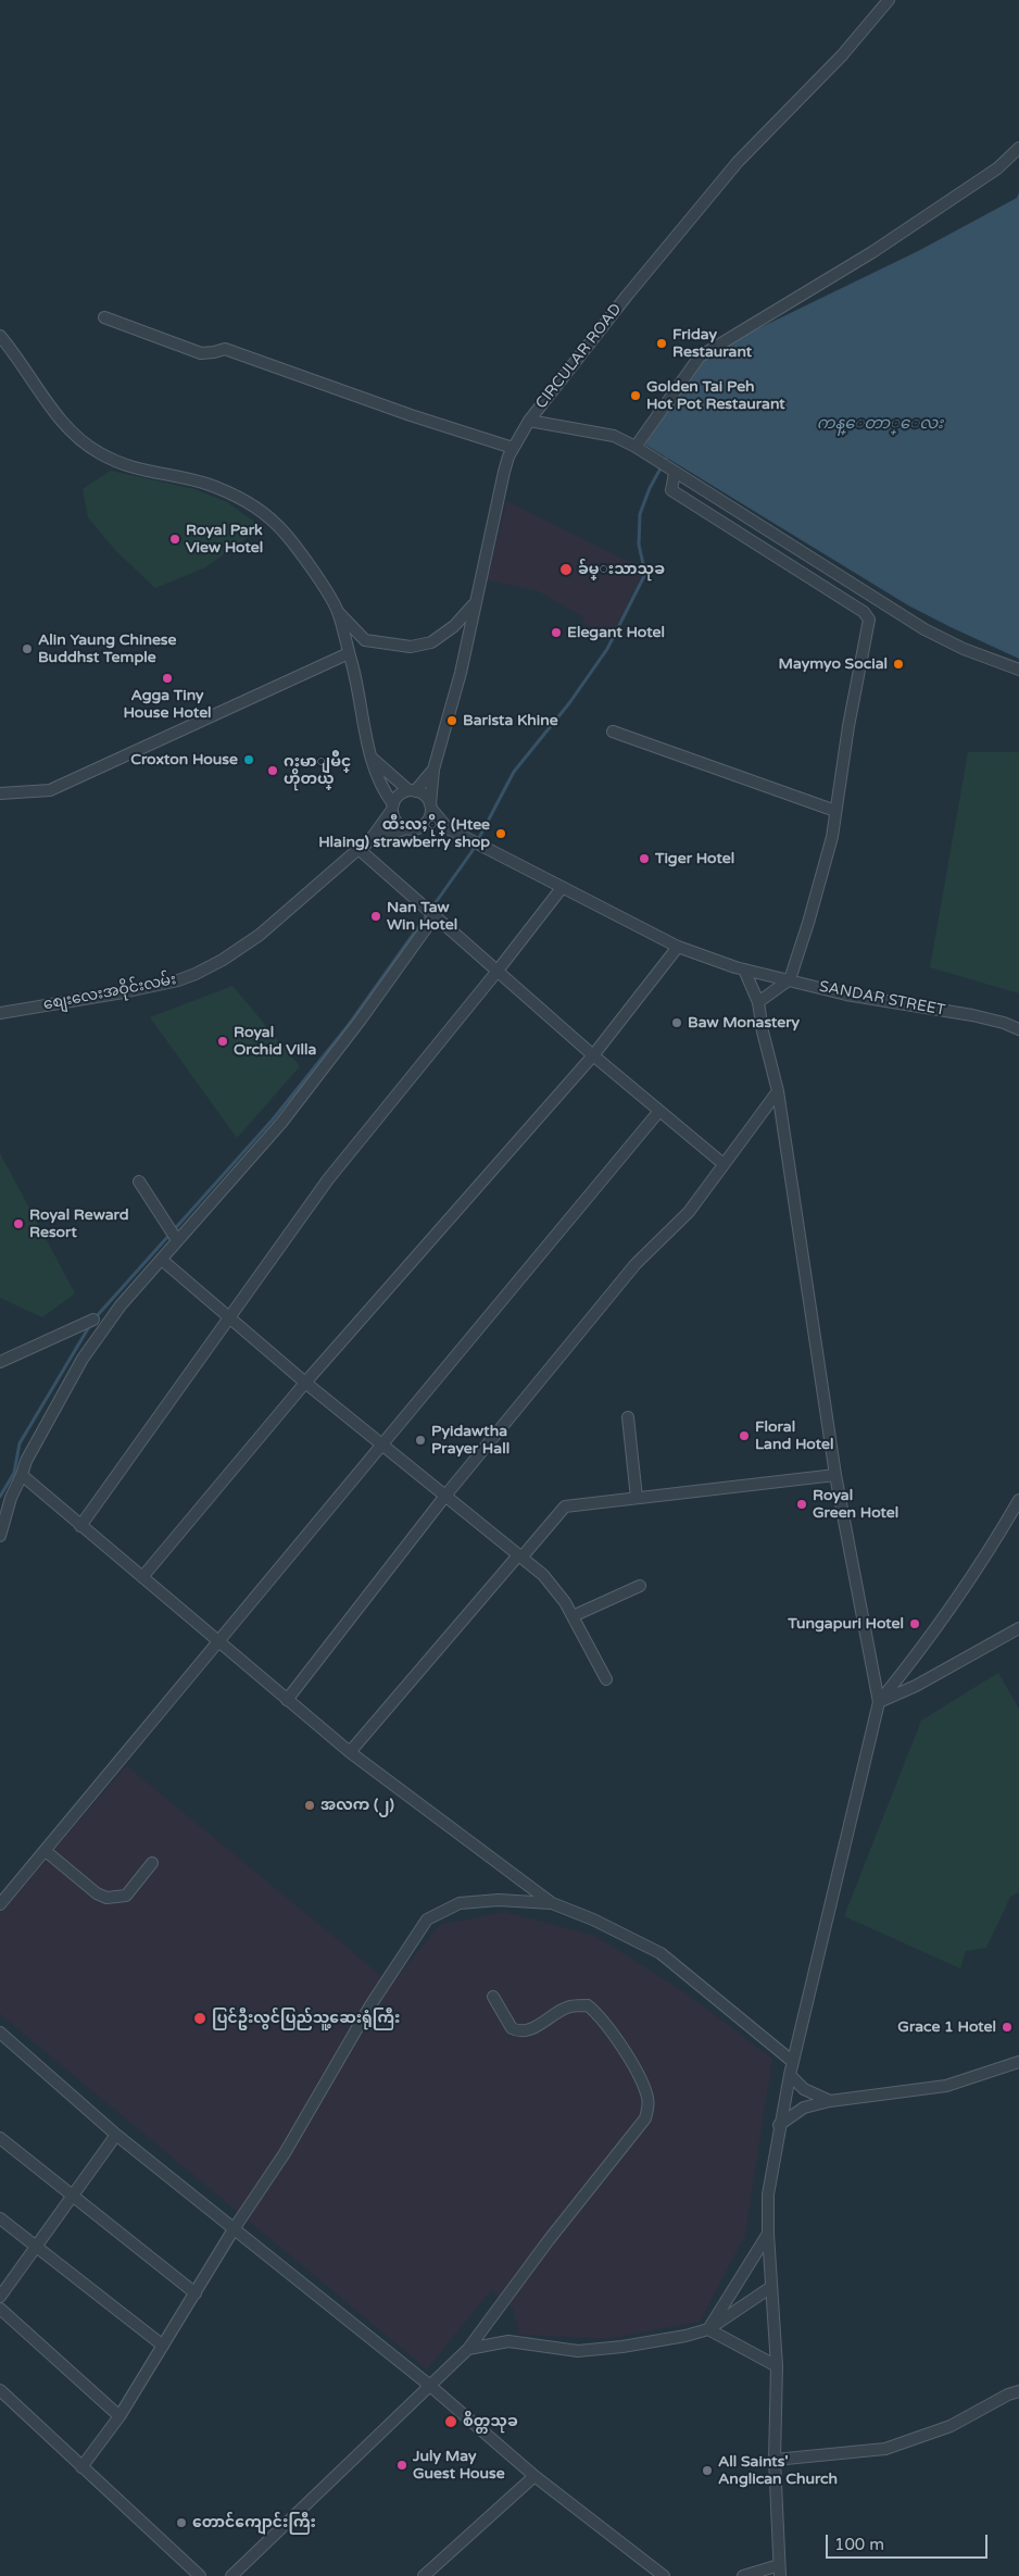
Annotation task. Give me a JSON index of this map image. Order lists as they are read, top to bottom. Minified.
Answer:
{"streets":{"street":["CIRCULAR ROAD","စျေးလေးအဝိုင်းလမ်း","SANDAR STREET"]},"water":["ကန္ေတာ္ေလး"],"places":["Friday Restaurant","Golden Tai Peh Hot Pot Restaurant","Royal Park View Hotel","ခ်မ္းသာသုခ","Elegant Hotel","Alin Yaung Chinese Buddhst Temple","Maymyo Social","Agga Tiny House Hotel","Barista Khine","Croxton House","ဂႏမာျမိဳင္ ဟိုတယ္","ထီးလႈိုင္ (Htee Hlaing) strawberry shop","Tiger Hotel","Nan Taw Win Hotel","Baw Monastery","Royal Orchid Villa","Royal Reward Resort","Floral Land Hotel","Pyidawtha Prayer Hall","Royal Green Hotel","Tungapuri Hotel","အလက (၂)","ပြင်ဦးလွင်ပြည်သူ့ဆေးရုံကြီး","Grace 1 Hotel","စိတ္တသုခ","July May Guest House","All Saints' Anglican Church","တောင်ကျောင်းကြီး"],"scale_bar":"100 m"}
